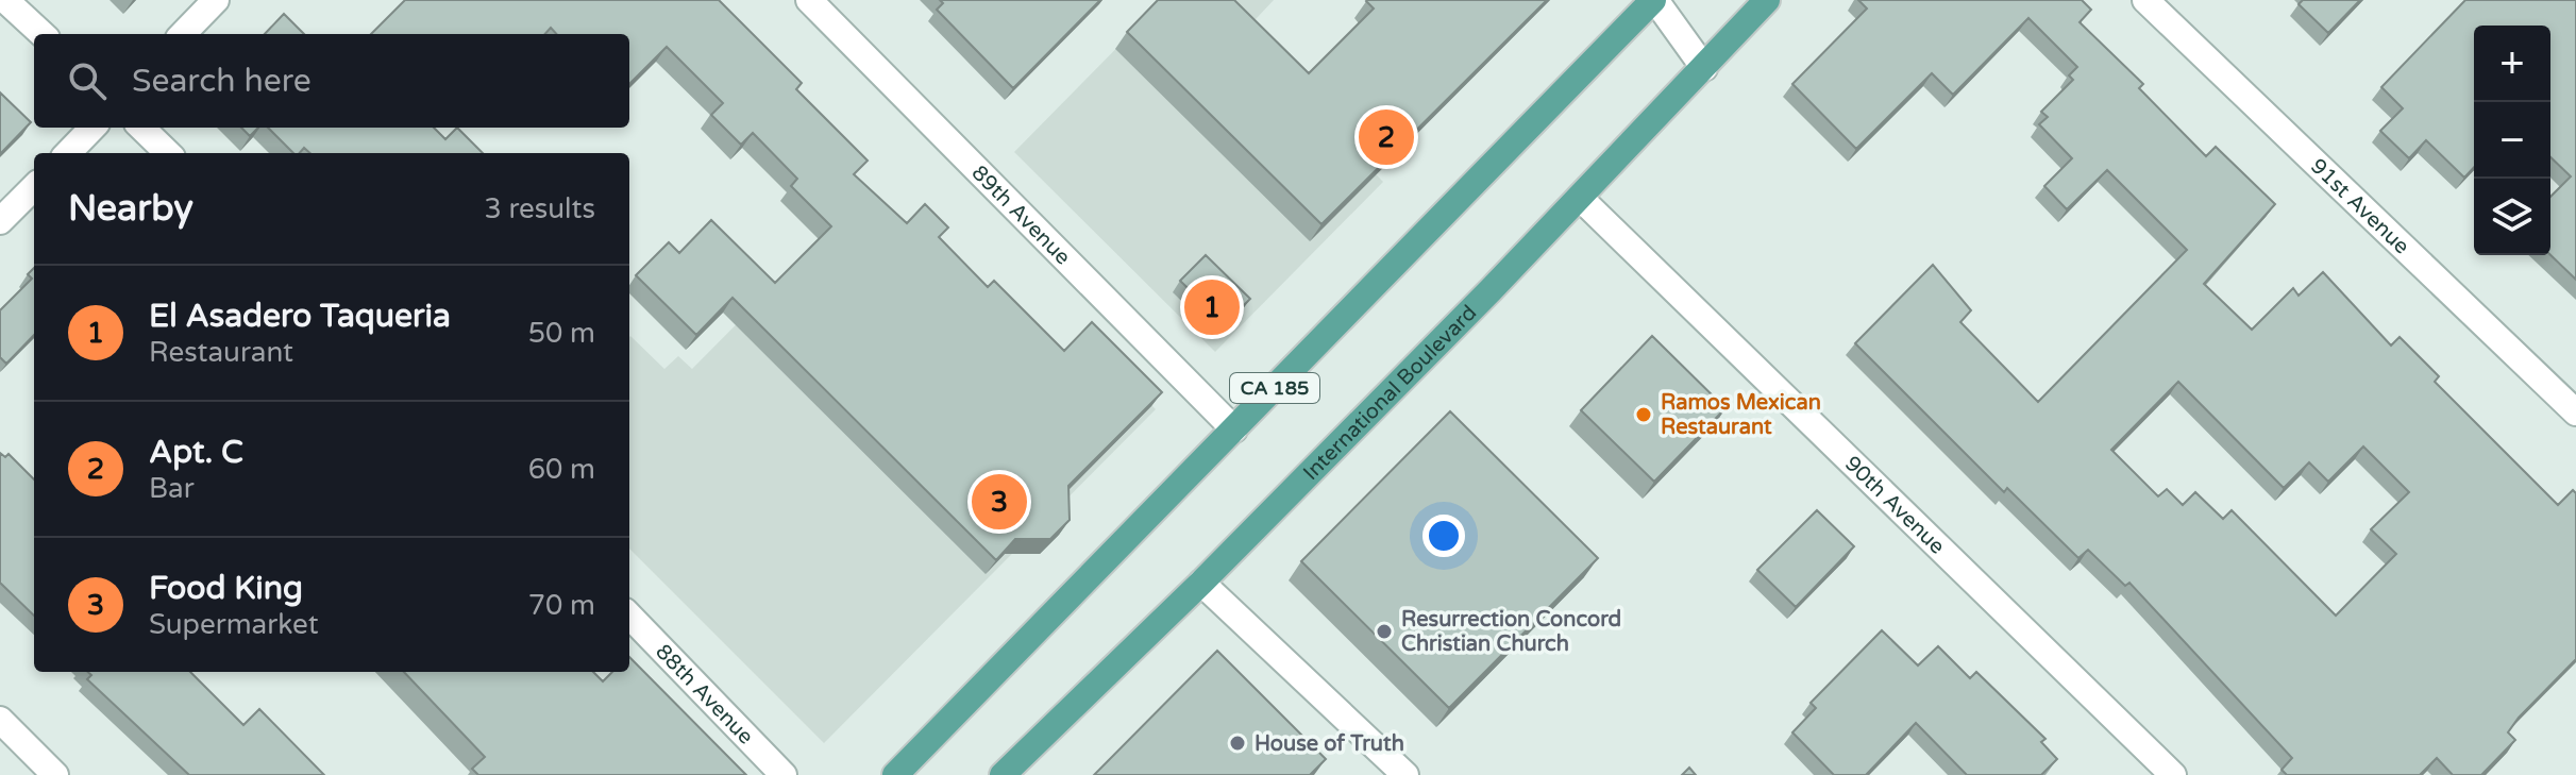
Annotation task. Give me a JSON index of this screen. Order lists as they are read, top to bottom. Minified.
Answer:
{"streets":{"main road":["CA 185","International Boulevard"],"street":["91st Avenue","89th Avenue","90th Avenue","88th Avenue"]},"crossings":[["89th Avenue","CA 185"],["International Boulevard","90th Avenue"]],"places":["Ramos Mexican Restaurant","Resurrection Concord Christian Church","House of Truth"],"page":{"map_buttons":["+","−"],"search":"Search here","pins":["2","1","3"],"heading":["Nearby","3 results"],"list":[{"mark":"1","name":"El Asadero Taqueria","note":"Restaurant","value":"50 m"},{"mark":"2","name":"Apt. C","note":"Bar","value":"60 m"},{"mark":"3","name":"Food King","note":"Supermarket","value":"70 m"}]}}
